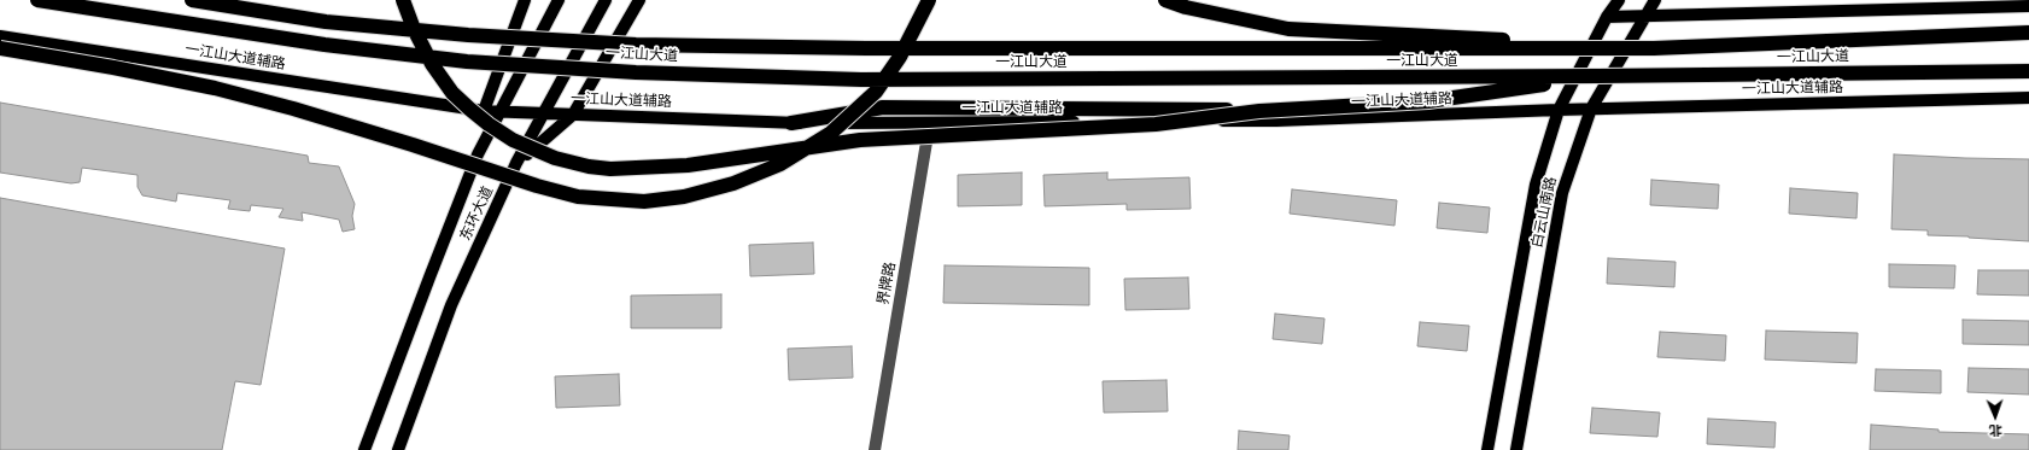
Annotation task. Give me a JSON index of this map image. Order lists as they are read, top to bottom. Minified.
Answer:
{"streets":{"highway":["一江山大道"],"main road":["一江山大道辅路","白云山南路","东环大道"],"street":["界牌路"]},"crossings":[["一江山大道辅路","白云山南路"],["一江山大道辅路","东环大道"],["一江山大道辅路","界牌路"]],"north":"bottom"}
